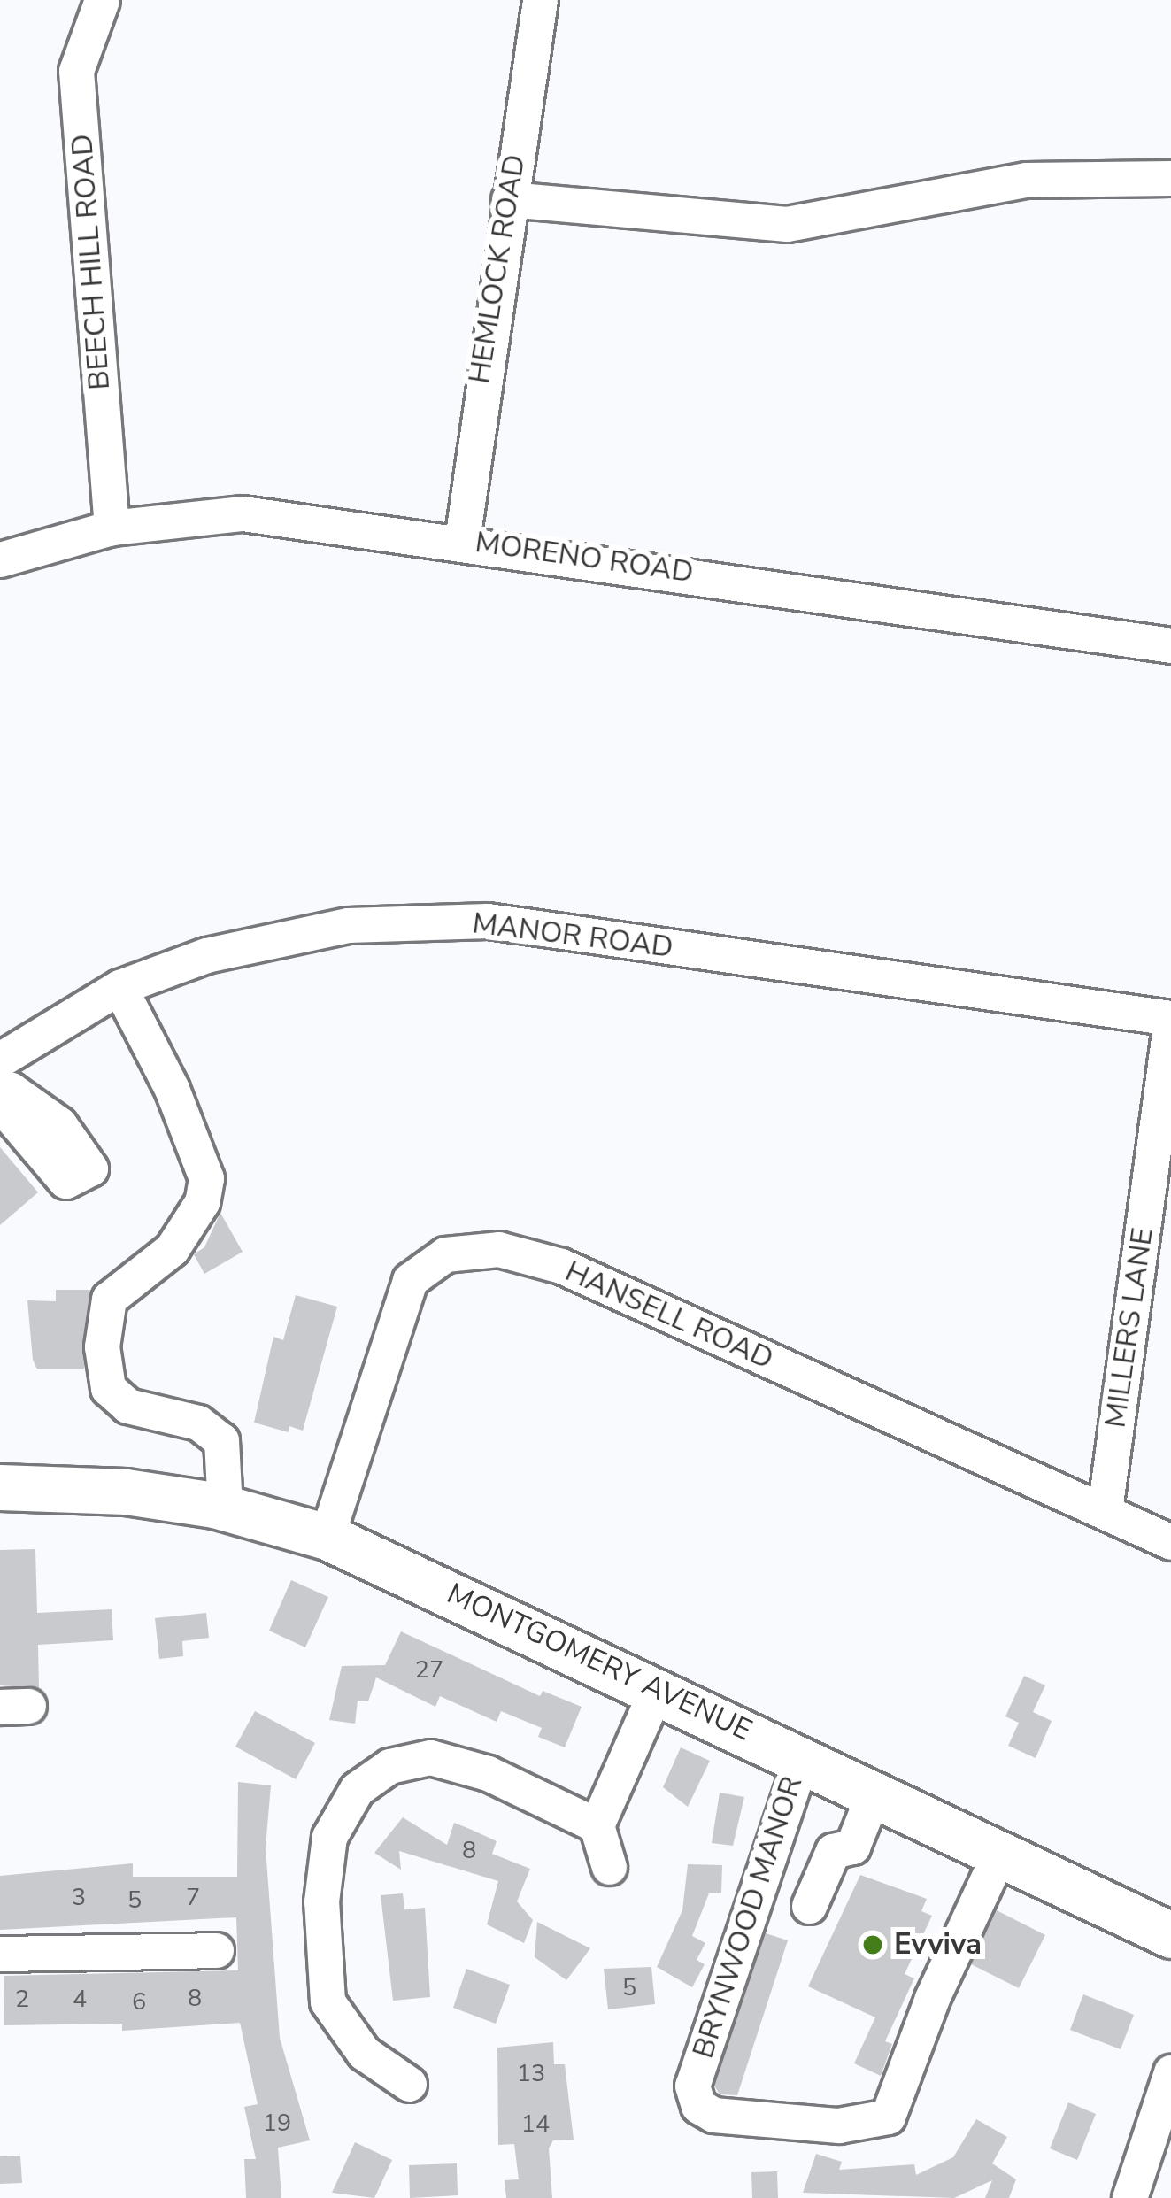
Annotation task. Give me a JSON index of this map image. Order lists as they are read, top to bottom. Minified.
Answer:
{"streets":{"main road":["MONTGOMERY AVENUE"],"street":["BEECH HILL ROAD","HEMLOCK ROAD","MORENO ROAD","MANOR ROAD","HANSELL ROAD","MILLERS LANE","BRYNWOOD MANOR"]},"crossings":[["BEECH HILL ROAD","MORENO ROAD"],["HEMLOCK ROAD","MORENO ROAD"],["MANOR ROAD","MILLERS LANE"],["HANSELL ROAD","MILLERS LANE"],["HANSELL ROAD","MONTGOMERY AVENUE"],["MONTGOMERY AVENUE","BRYNWOOD MANOR"]],"places":["Evviva"],"house_numbers":["27","8","3","7","5","5","8","2","4","6","13","19","14"]}
